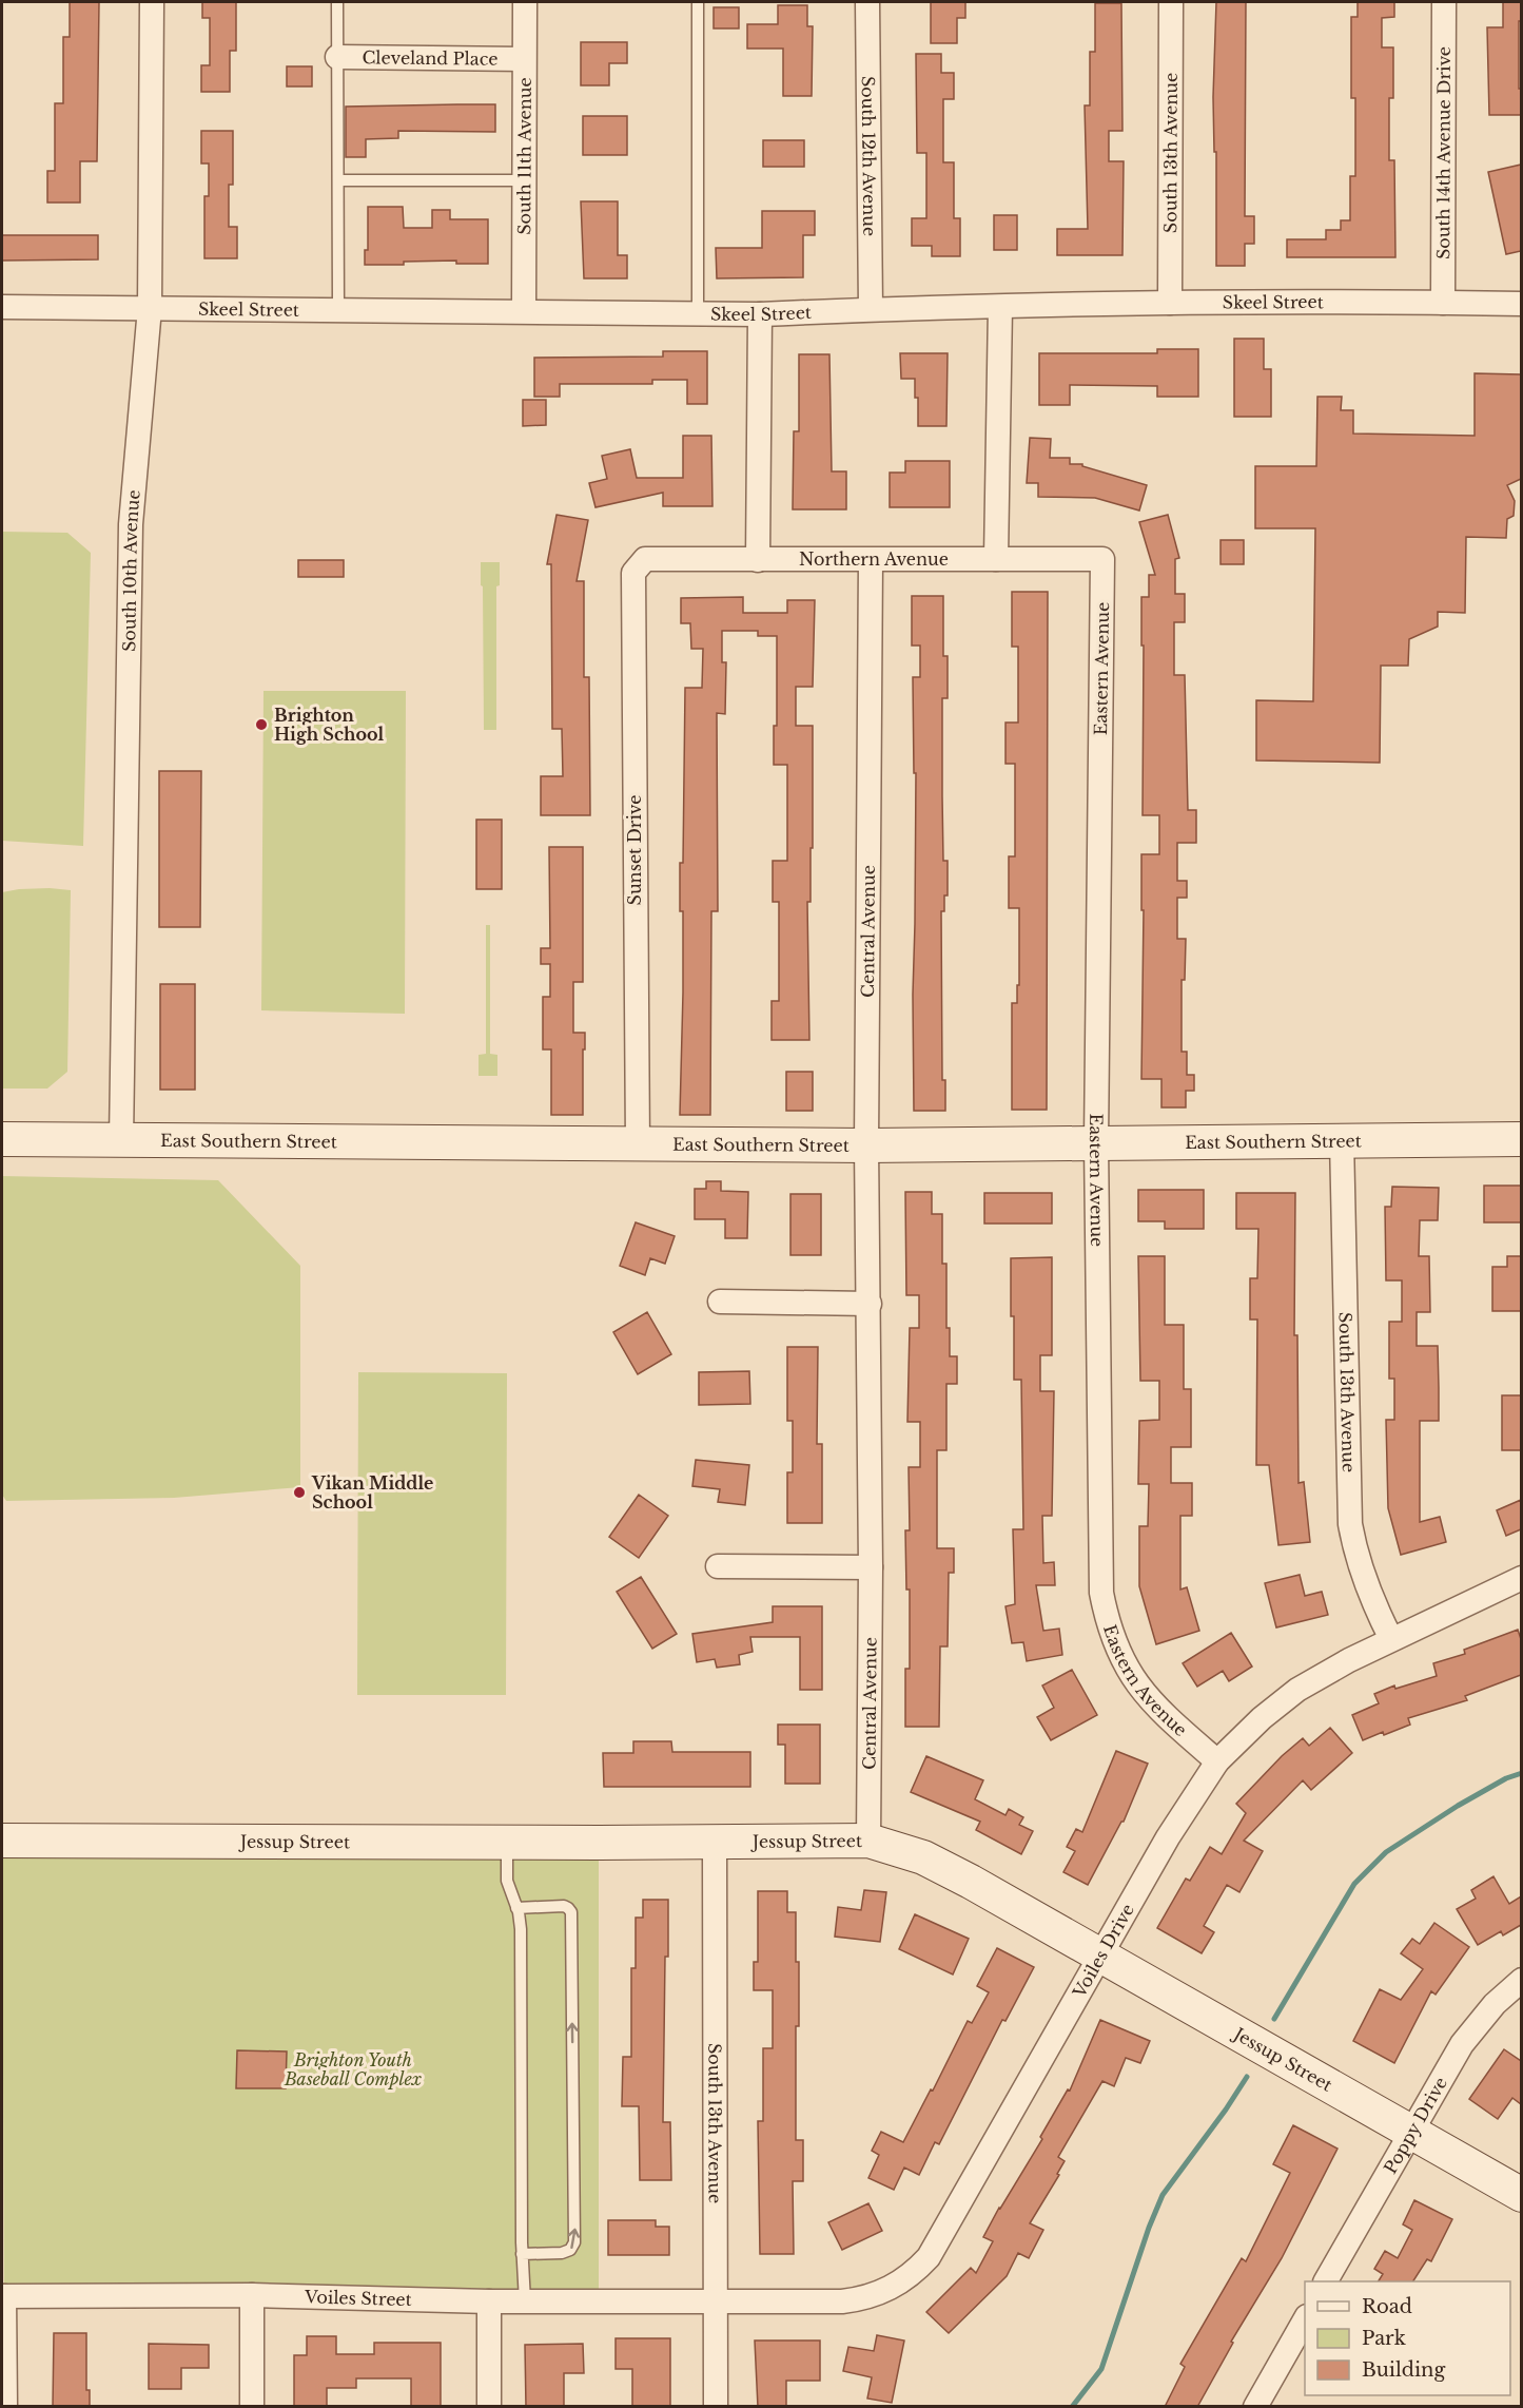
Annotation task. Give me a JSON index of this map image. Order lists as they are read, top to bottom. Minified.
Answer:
{"streets":{"street":["Cleveland Place","South 13th Avenue","South 14th Avenue Drive","South 12th Avenue","South 11th Avenue","Skeel Street","Northern Avenue","South 10th Avenue","Eastern Avenue","Sunset Drive","Central Avenue","East Southern Street","Jessup Street","Voiles Drive","Poppy Drive","Voiles Street"]},"crossings":[["Cleveland Place","South 11th Avenue"],["South 13th Avenue","Skeel Street"],["South 13th Avenue","East Southern Street"],["South 13th Avenue","Jessup Street"],["South 13th Avenue","Voiles Drive"],["South 13th Avenue","Voiles Street"],["South 14th Avenue Drive","Skeel Street"],["South 12th Avenue","Skeel Street"],["South 11th Avenue","Skeel Street"],["Skeel Street","South 10th Avenue"],["Northern Avenue","Eastern Avenue"],["Northern Avenue","Sunset Drive"],["Northern Avenue","Central Avenue"],["South 10th Avenue","East Southern Street"],["Eastern Avenue","East Southern Street"],["Eastern Avenue","Voiles Drive"],["Sunset Drive","East Southern Street"],["Central Avenue","East Southern Street"],["Central Avenue","Jessup Street"],["Jessup Street","Voiles Drive"],["Jessup Street","Poppy Drive"],["Voiles Drive","Voiles Street"]],"parks":["Brighton Youth Baseball Complex"],"places":["Brighton High School","Vikan Middle School"],"legend":["Road","Park","Building"]}
